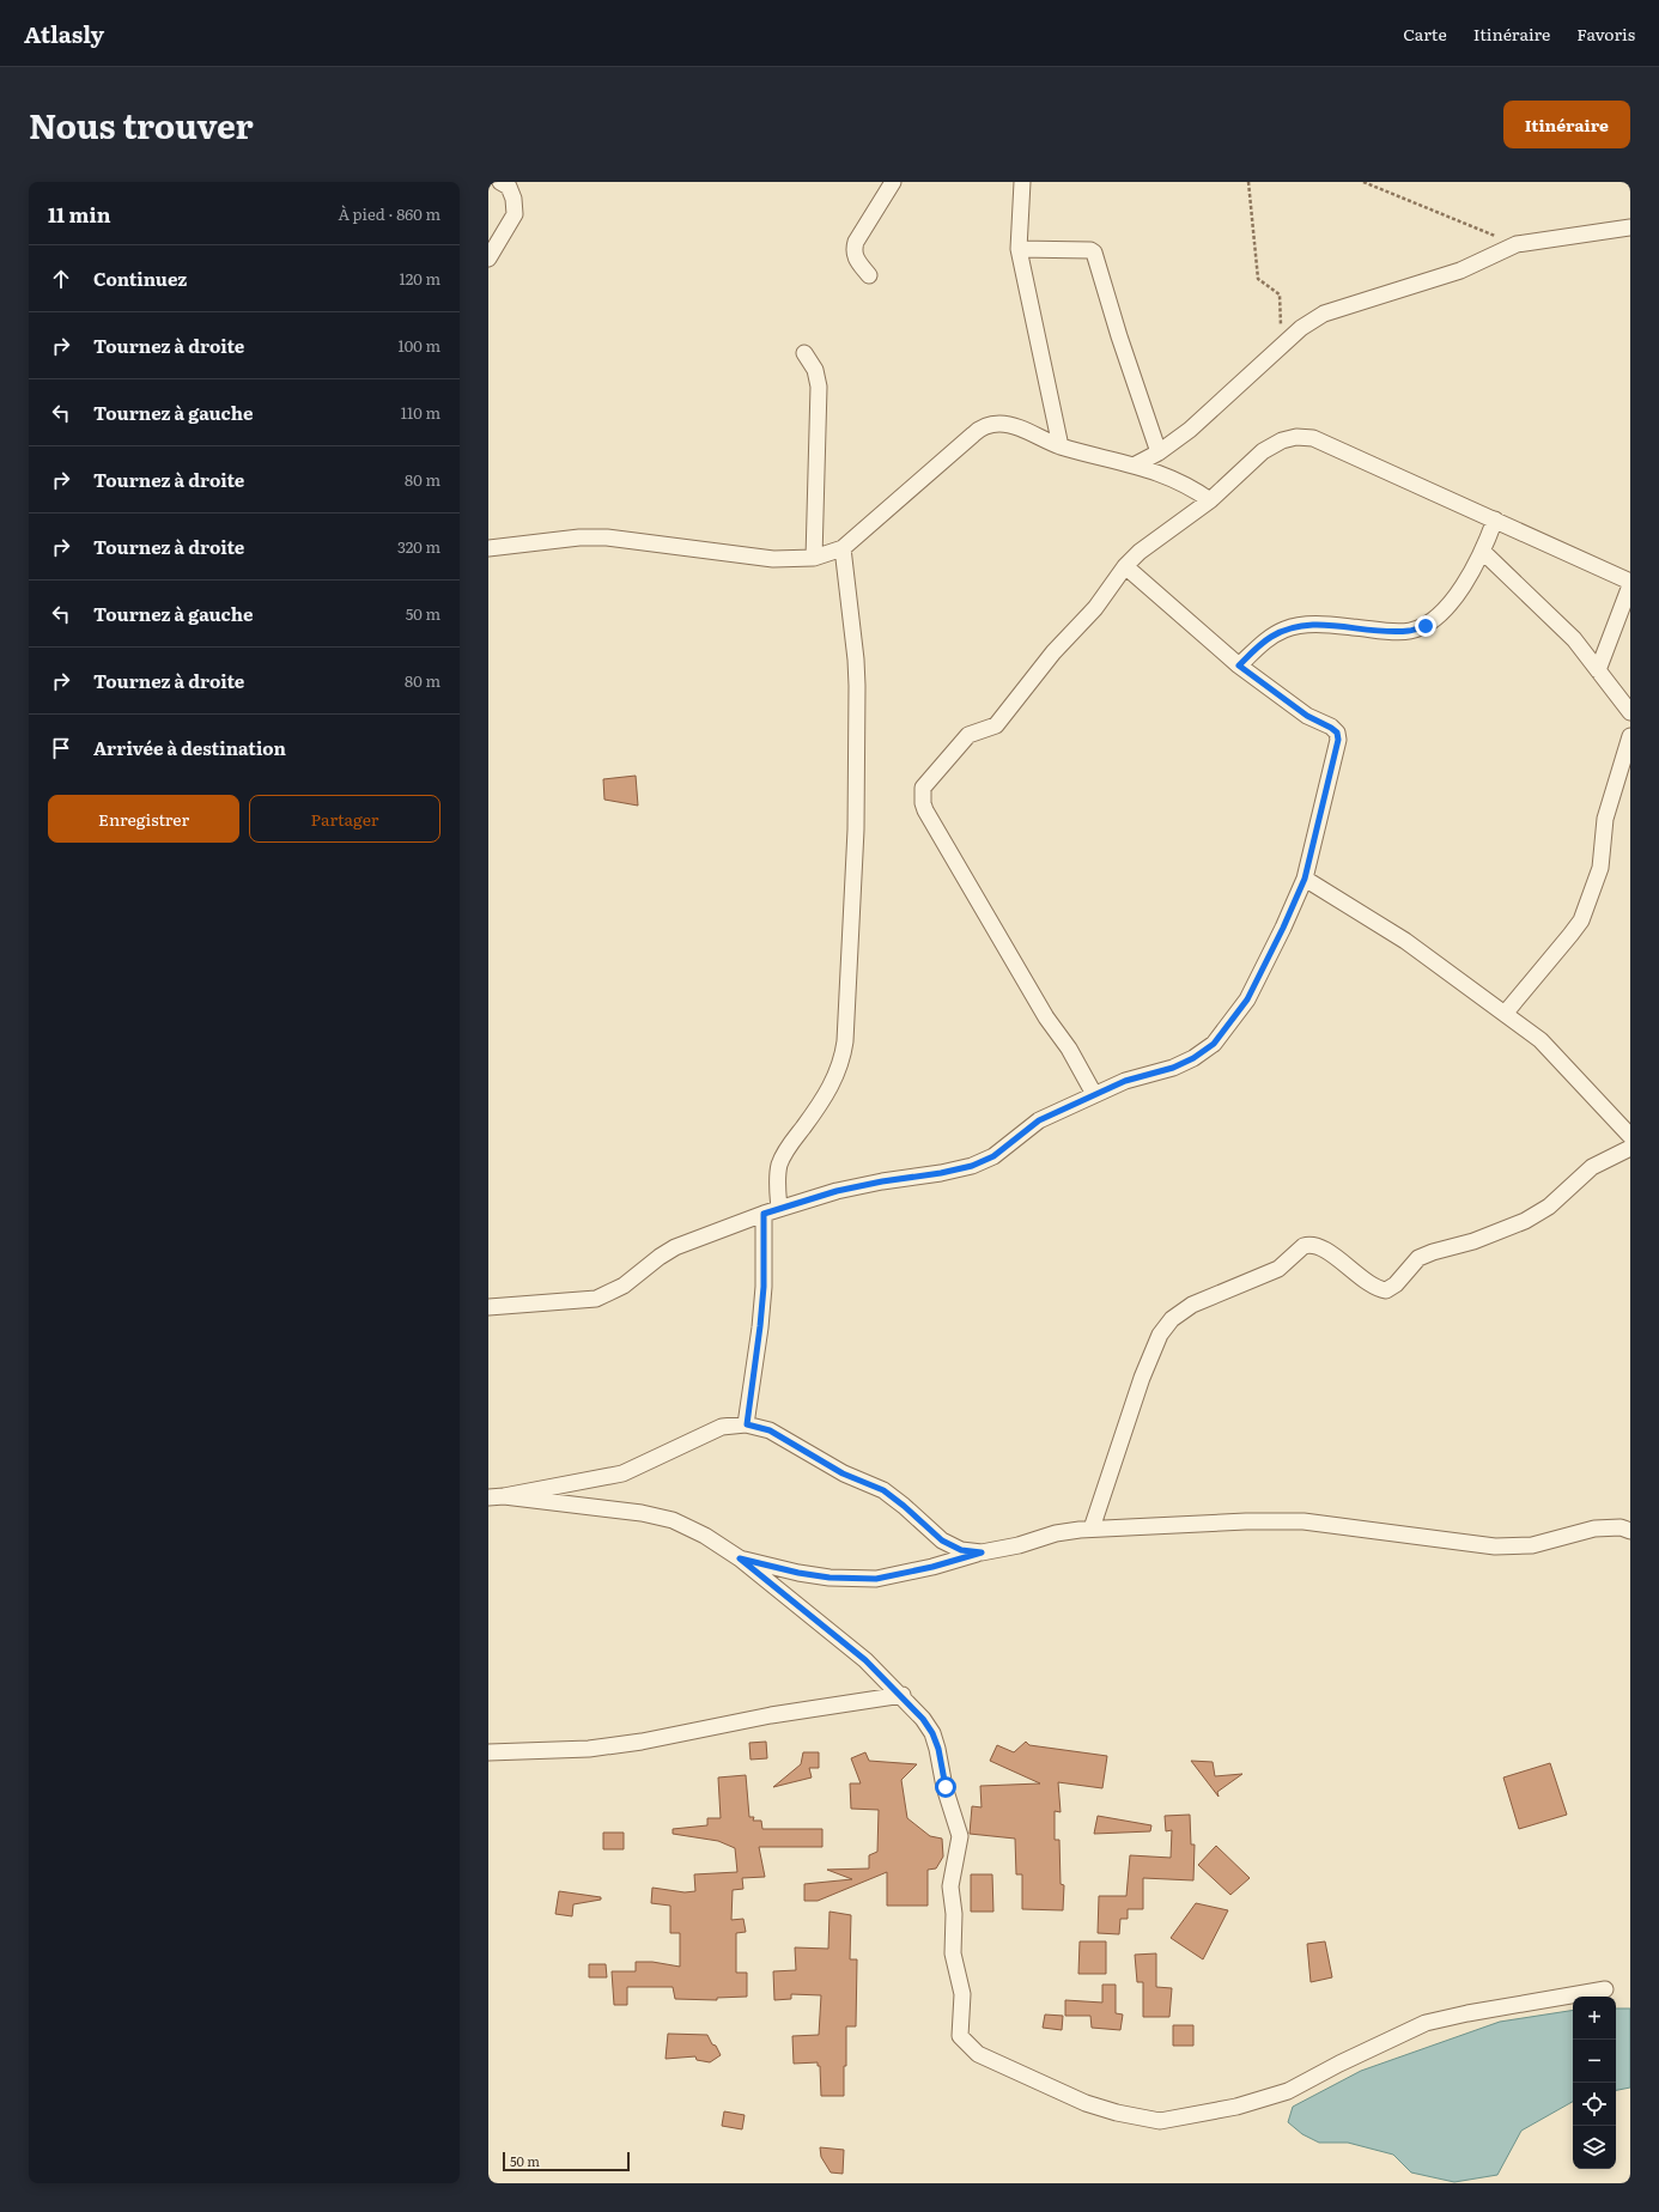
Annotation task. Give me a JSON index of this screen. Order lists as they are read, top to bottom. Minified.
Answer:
{"scale_bar":"50 m","page":{"header":"Atlasly","nav":["Carte","Itinéraire","Favoris"],"title":"Nous trouver","buttons":["Itinéraire",["Enregistrer","Partager"]],"heading":["11 min","À pied · 860 m"],"list":[["Continuez","120 m"],["Tournez à droite","100 m"],["Tournez à gauche","110 m"],["Tournez à droite","80 m"],["Tournez à droite","320 m"],["Tournez à gauche","50 m"],["Tournez à droite","80 m"],"Arrivée à destination"],"map_buttons":["+","−"],"scale":"50 m"}}
